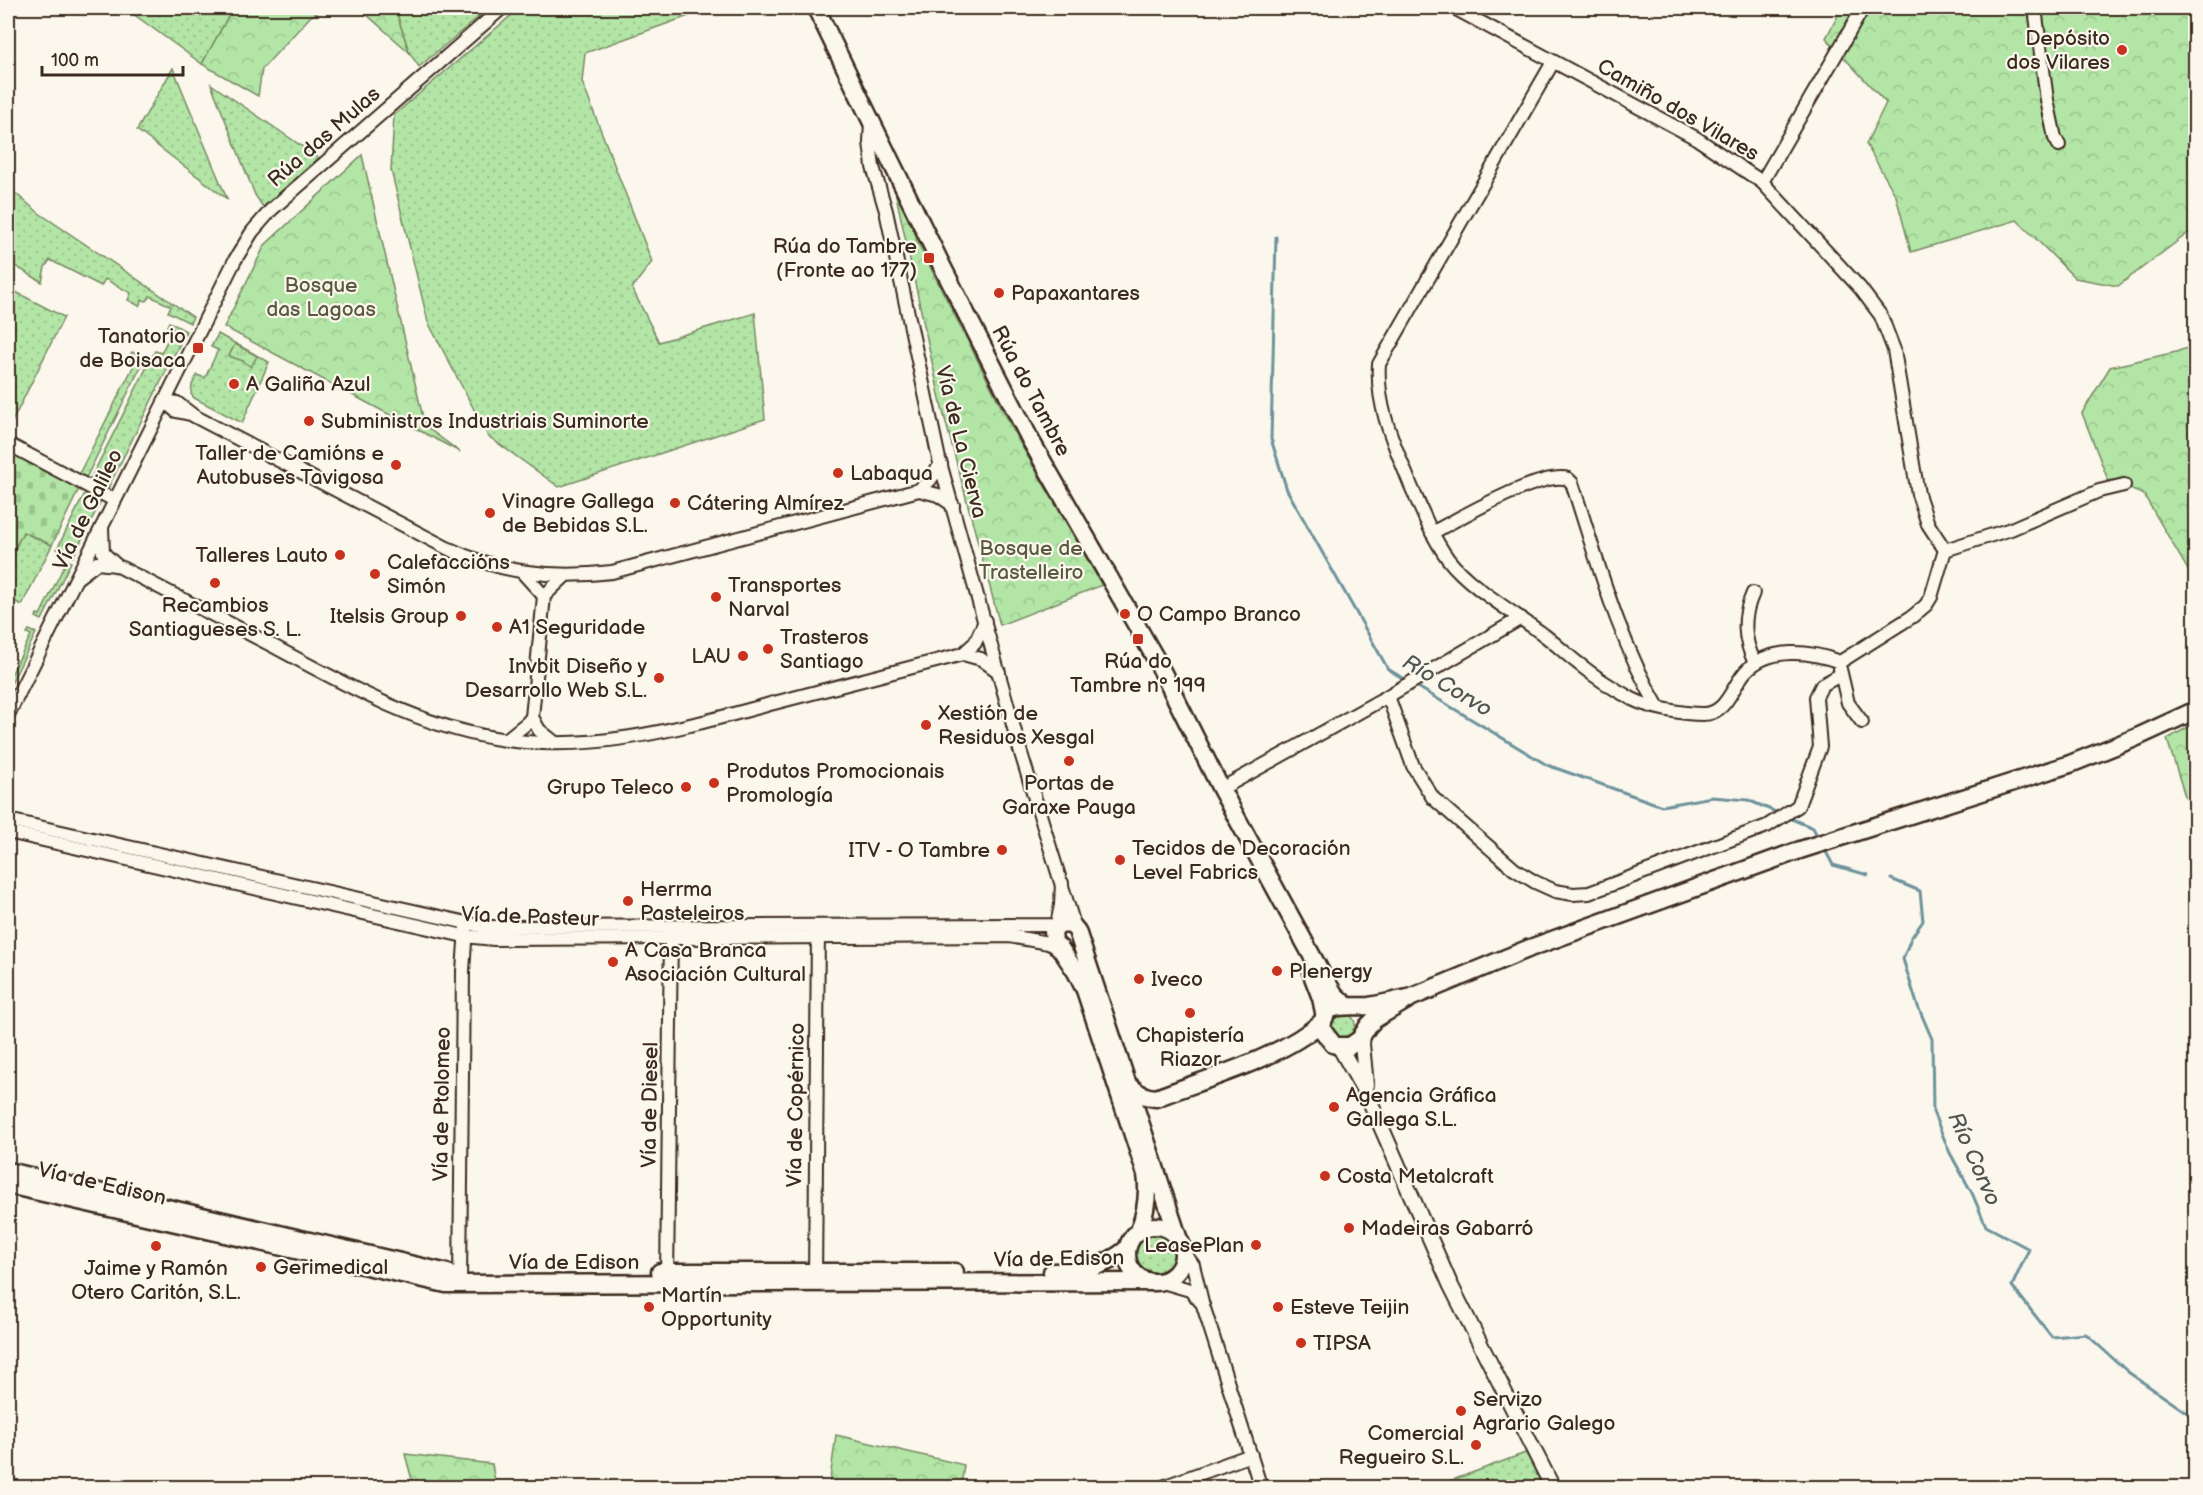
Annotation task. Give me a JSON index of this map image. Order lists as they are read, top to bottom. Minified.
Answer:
{"streets":{"main road":["Rúa do Tambre","Vía de La Cierva","Vía de Edison"],"street":["Camiño dos Vilares","Rúa das Mulas","Vía de Galileo","Vía de Pasteur","Vía de Ptolomeo","Vía de Diesel","Vía de Copérnico"]},"crossings":[["Rúa das Mulas","Vía de Galileo"],["Rúa do Tambre","Vía de La Cierva"],["Vía de La Cierva","Vía de Pasteur"],["Vía de La Cierva","Vía de Edison"],["Vía de Pasteur","Vía de Ptolomeo"],["Vía de Pasteur","Vía de Diesel"],["Vía de Pasteur","Vía de Copérnico"],["Vía de Ptolomeo","Vía de Edison"],["Vía de Diesel","Vía de Edison"],["Vía de Copérnico","Vía de Edison"]],"water":["Río Corvo"],"parks":["Bosque das Lagoas","Bosque de Trastelleiro"],"places":{"other":["Depósito dos Vilares","Papaxantares","A Galiña Azul","Subministros Industriais Suminorte","Taller de Camións e Autobuses Tavigosa","Labaqua","Cátering Almírez","Vinagre Gallega de Bebidas S.L.","Talleres Lauto","Calefaccións Simón","Recambios Santiagueses S. L.","Transportes Narval","O Campo Branco","Itelsis Group","A1 Seguridade","Trasteros Santiago","LAU","Invbit Diseño y Desarrollo Web S.L.","Xestión de Residuos Xesgal","Portas de Garaxe Pauga","Produtos Promocionais Promología","Grupo Teleco","ITV - O Tambre","Tecidos de Decoración Level Fabrics","Herrma Pasteleiros","A Casa Branca Asociación Cultural","Plenergy","Iveco","Chapistería Riazor","Agencia Gráfica Gallega S.L.","Costa Metalcraft","Madeiras Gabarró","LeasePlan","Jaime y Ramón Otero Caritón, S.L.","Gerimedical","Martín Opportunity","Esteve Teijin","TIPSA","Servizo Agrario Galego","Comercial Regueiro S.L."],"transit":["Rúa do Tambre (Fronte ao 177)","Tanatorio de Boisaca","Rúa do Tambre nº 199"]},"scale_bar":"100 m"}
